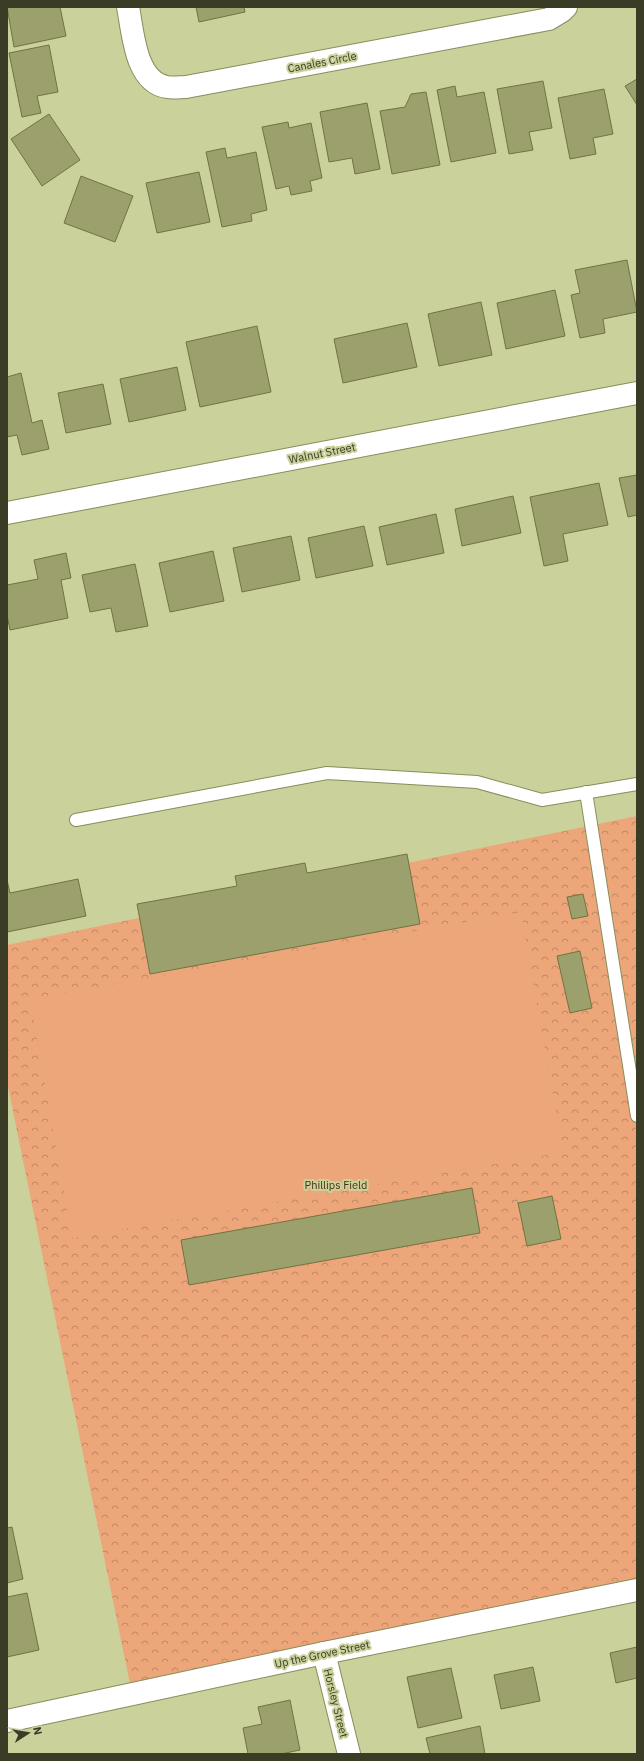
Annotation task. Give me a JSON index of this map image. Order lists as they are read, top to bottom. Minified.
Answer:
{"streets":{"street":["Canales Circle","Walnut Street","Up the Grove Street","Horsley Street"]},"crossings":[["Up the Grove Street","Horsley Street"]],"parks":["Phillips Field"],"north":"right"}
